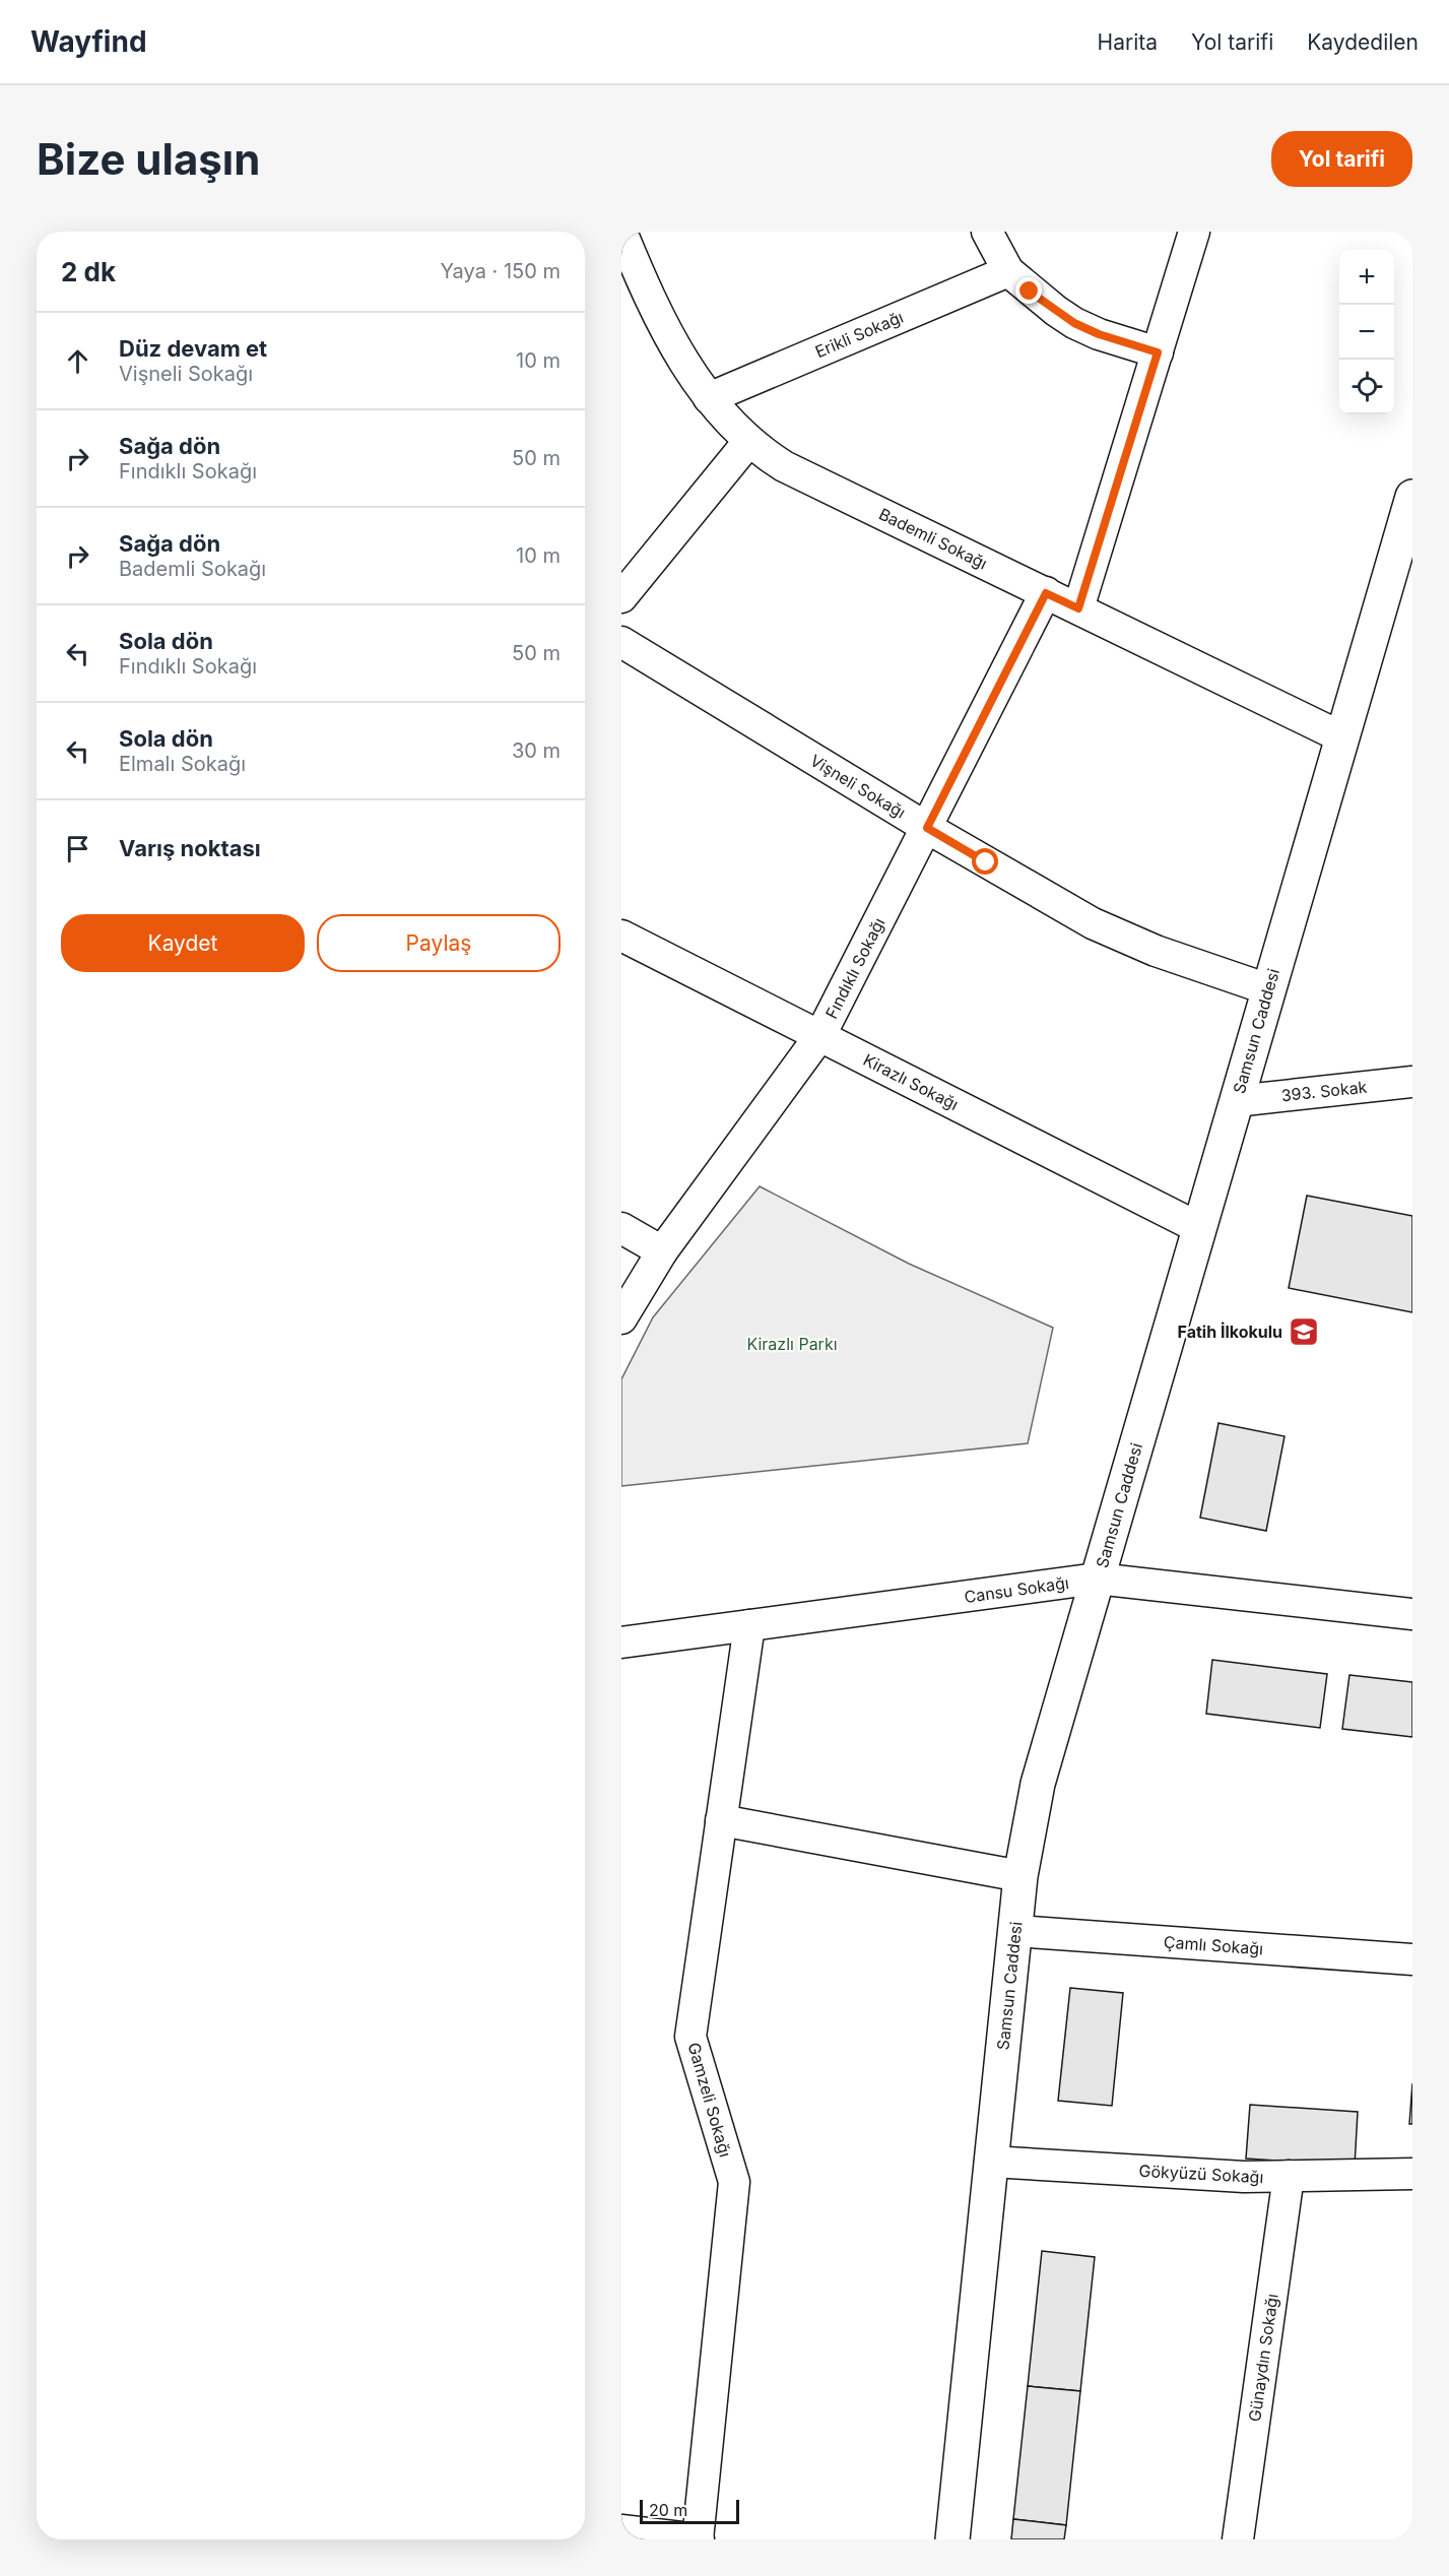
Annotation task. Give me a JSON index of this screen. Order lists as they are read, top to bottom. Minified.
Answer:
{"streets":{"street":["Erikli Sokağı","Bademli Sokağı","Vişneli Sokağı","Fındıklı Sokağı","Samsun Caddesi","Kirazlı Sokağı","393. Sokak","Cansu Sokağı","Çamlı Sokağı","Gamzeli Sokağı","Gökyüzü Sokağı","Günaydın Sokağı"]},"crossings":[["Erikli Sokağı","Bademli Sokağı"],["Bademli Sokağı","Fındıklı Sokağı"],["Bademli Sokağı","Samsun Caddesi"],["Vişneli Sokağı","Fındıklı Sokağı"],["Vişneli Sokağı","Samsun Caddesi"],["Fındıklı Sokağı","Kirazlı Sokağı"],["Samsun Caddesi","Kirazlı Sokağı"],["Samsun Caddesi","393. Sokak"],["Samsun Caddesi","Cansu Sokağı"],["Samsun Caddesi","Çamlı Sokağı"],["Samsun Caddesi","Gökyüzü Sokağı"],["Cansu Sokağı","Gamzeli Sokağı"],["Gökyüzü Sokağı","Günaydın Sokağı"]],"parks":["Kirazlı Parkı"],"places":{"school or university":["Fatih İlkokulu"]},"scale_bar":"20 m","page":{"header":"Wayfind","nav":["Harita","Yol tarifi","Kaydedilen"],"buttons":["Yol tarifi",["Kaydet","Paylaş"]],"title":"Bize ulaşın","heading":["2 dk","Yaya · 150 m"],"map_buttons":["+","−"],"list":[["Düz devam et","Vişneli Sokağı","10 m"],["Sağa dön","Fındıklı Sokağı","50 m"],["Sağa dön","Bademli Sokağı","10 m"],["Sola dön","Fındıklı Sokağı","50 m"],["Sola dön","Elmalı Sokağı","30 m"],"Varış noktası"],"scale":"20 m"}}
